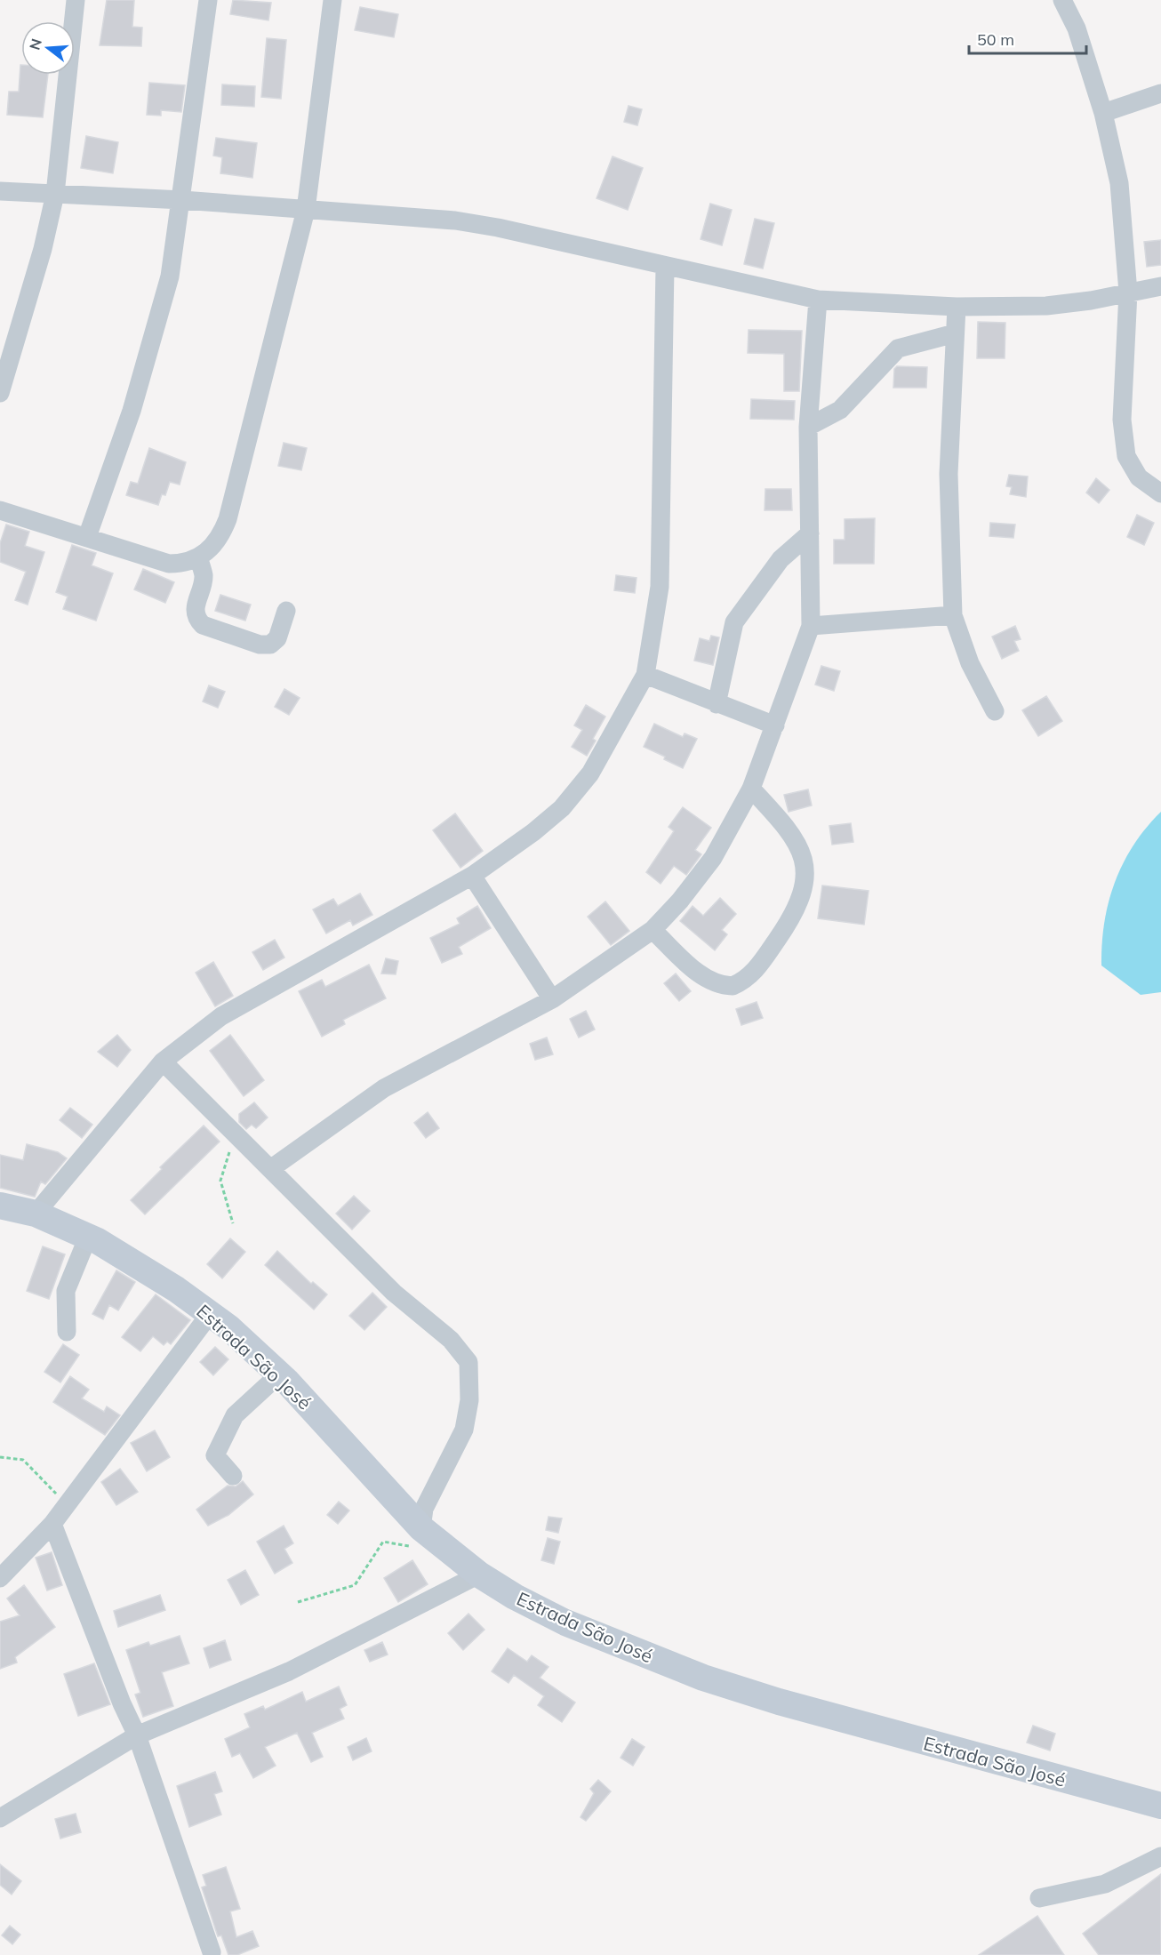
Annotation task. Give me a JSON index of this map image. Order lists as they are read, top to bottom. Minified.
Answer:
{"streets":{"street":["Estrada São José"]},"scale_bar":"50 m","north":"left"}
